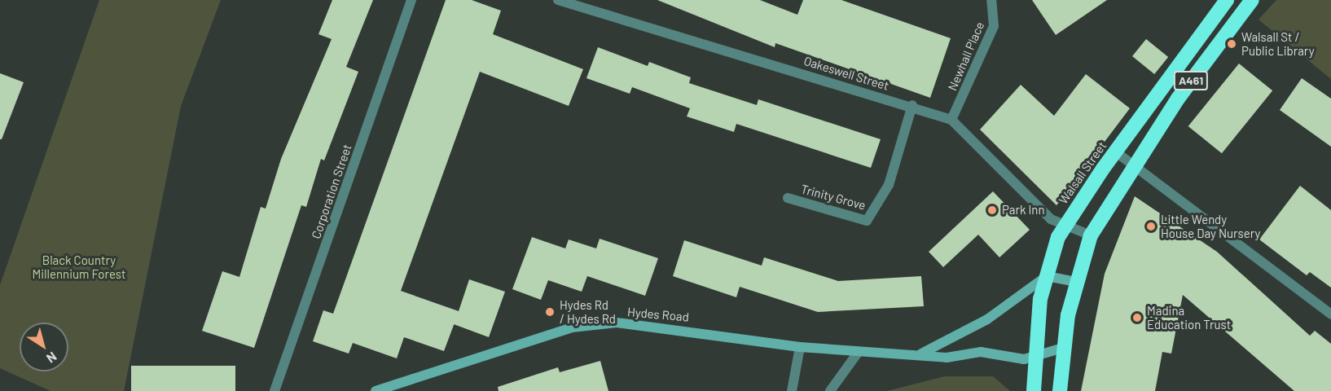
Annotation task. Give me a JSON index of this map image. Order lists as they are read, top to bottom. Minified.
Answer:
{"streets":{"highway":["A461","Walsall Street"],"street":["Newhall Place","Oakeswell Street","Corporation Street","Trinity Grove","Hydes Road"]},"crossings":[["Newhall Place","Oakeswell Street"],["Oakeswell Street","A461"],["Oakeswell Street","Walsall Street"],["Oakeswell Street","Trinity Grove"],["Walsall Street","Hydes Road"]],"parks":["Black Country Millennium Forest"],"places":["Walsall St / Public Library","Park Inn","Little Wendy House Day Nursery","Hydes Rd / Hydes Rd","Madina Education Trust"],"north":"bottom right"}
